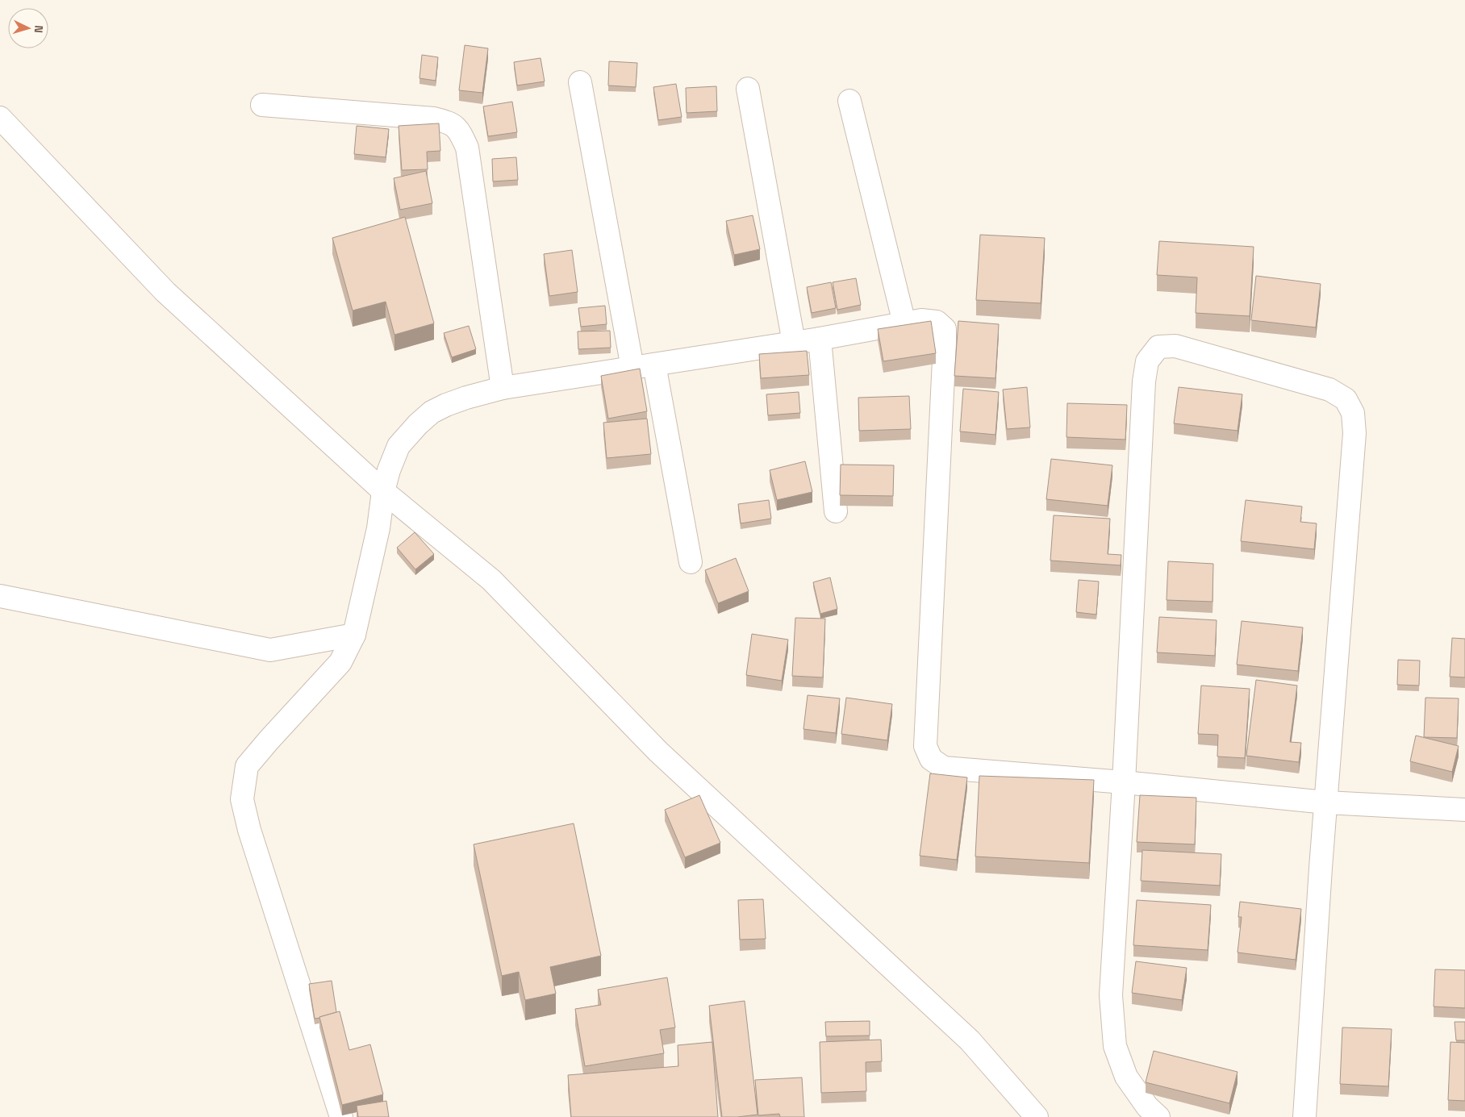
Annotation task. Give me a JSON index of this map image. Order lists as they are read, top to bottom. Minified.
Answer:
{"north":"right"}
